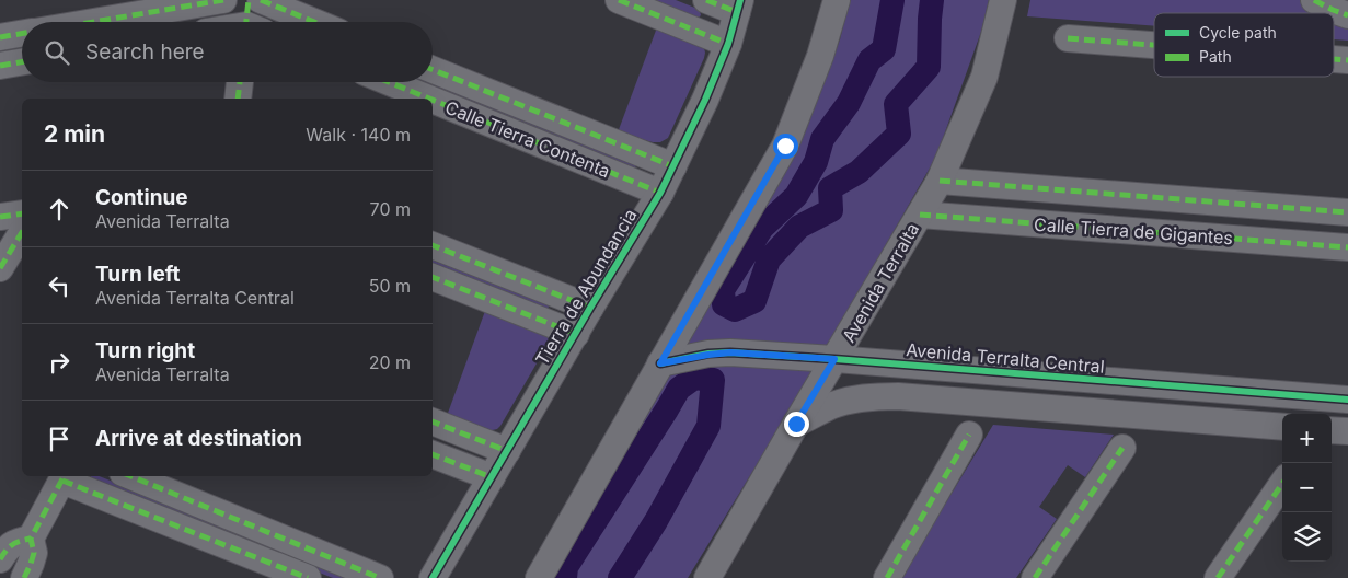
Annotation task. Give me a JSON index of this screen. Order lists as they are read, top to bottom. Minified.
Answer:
{"streets":{"street":["Calle Tierra Contenta","Calle Tierra de Gigantes","Avenida Terralta","Tierra de Abundancia","Avenida Terralta Central"]},"crossings":[["Calle Tierra Contenta","Tierra de Abundancia"],["Calle Tierra de Gigantes","Avenida Terralta"],["Avenida Terralta","Avenida Terralta Central"]],"legend":["Cycle path","Path"],"page":{"search":"Search here","heading":["2 min","Walk · 140 m"],"list":[["Continue","Avenida Terralta","70 m"],["Turn left","Avenida Terralta Central","50 m"],["Turn right","Avenida Terralta","20 m"],"Arrive at destination"],"map_buttons":["+","−"]}}
